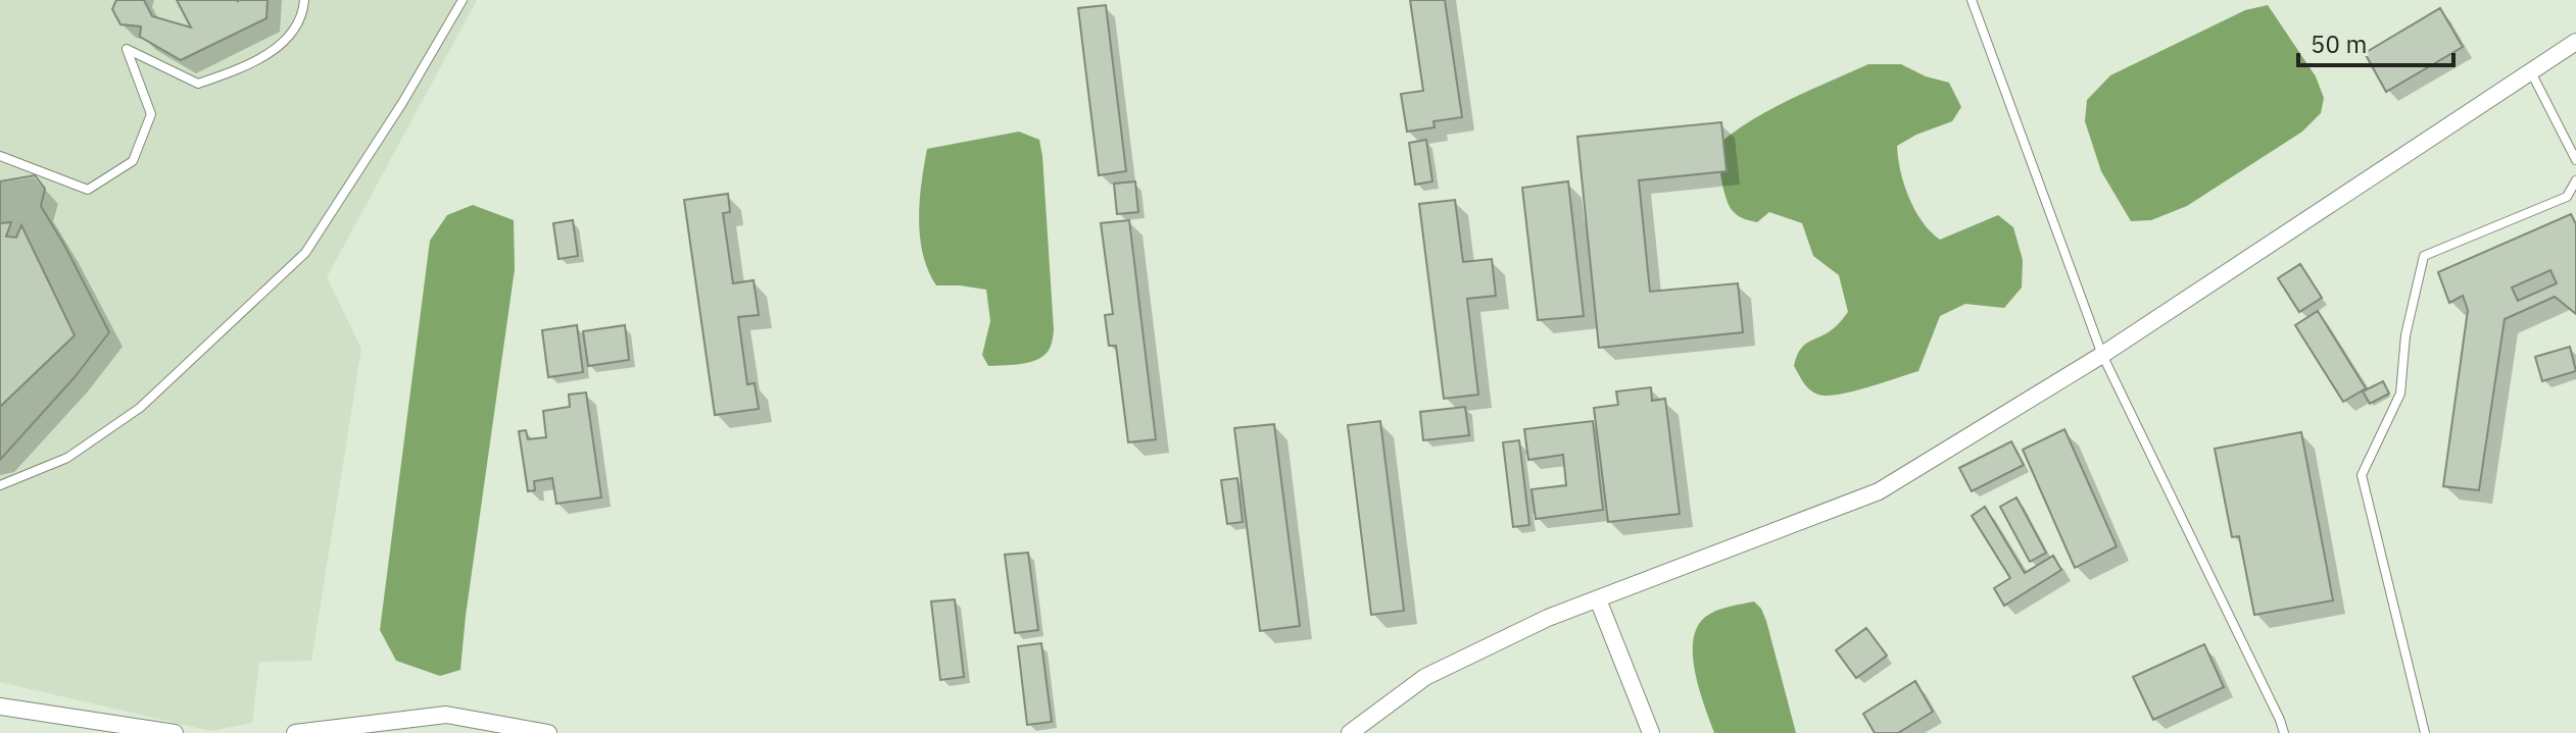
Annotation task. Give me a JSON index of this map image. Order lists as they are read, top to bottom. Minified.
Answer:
{"scale_bar":"50 m"}
